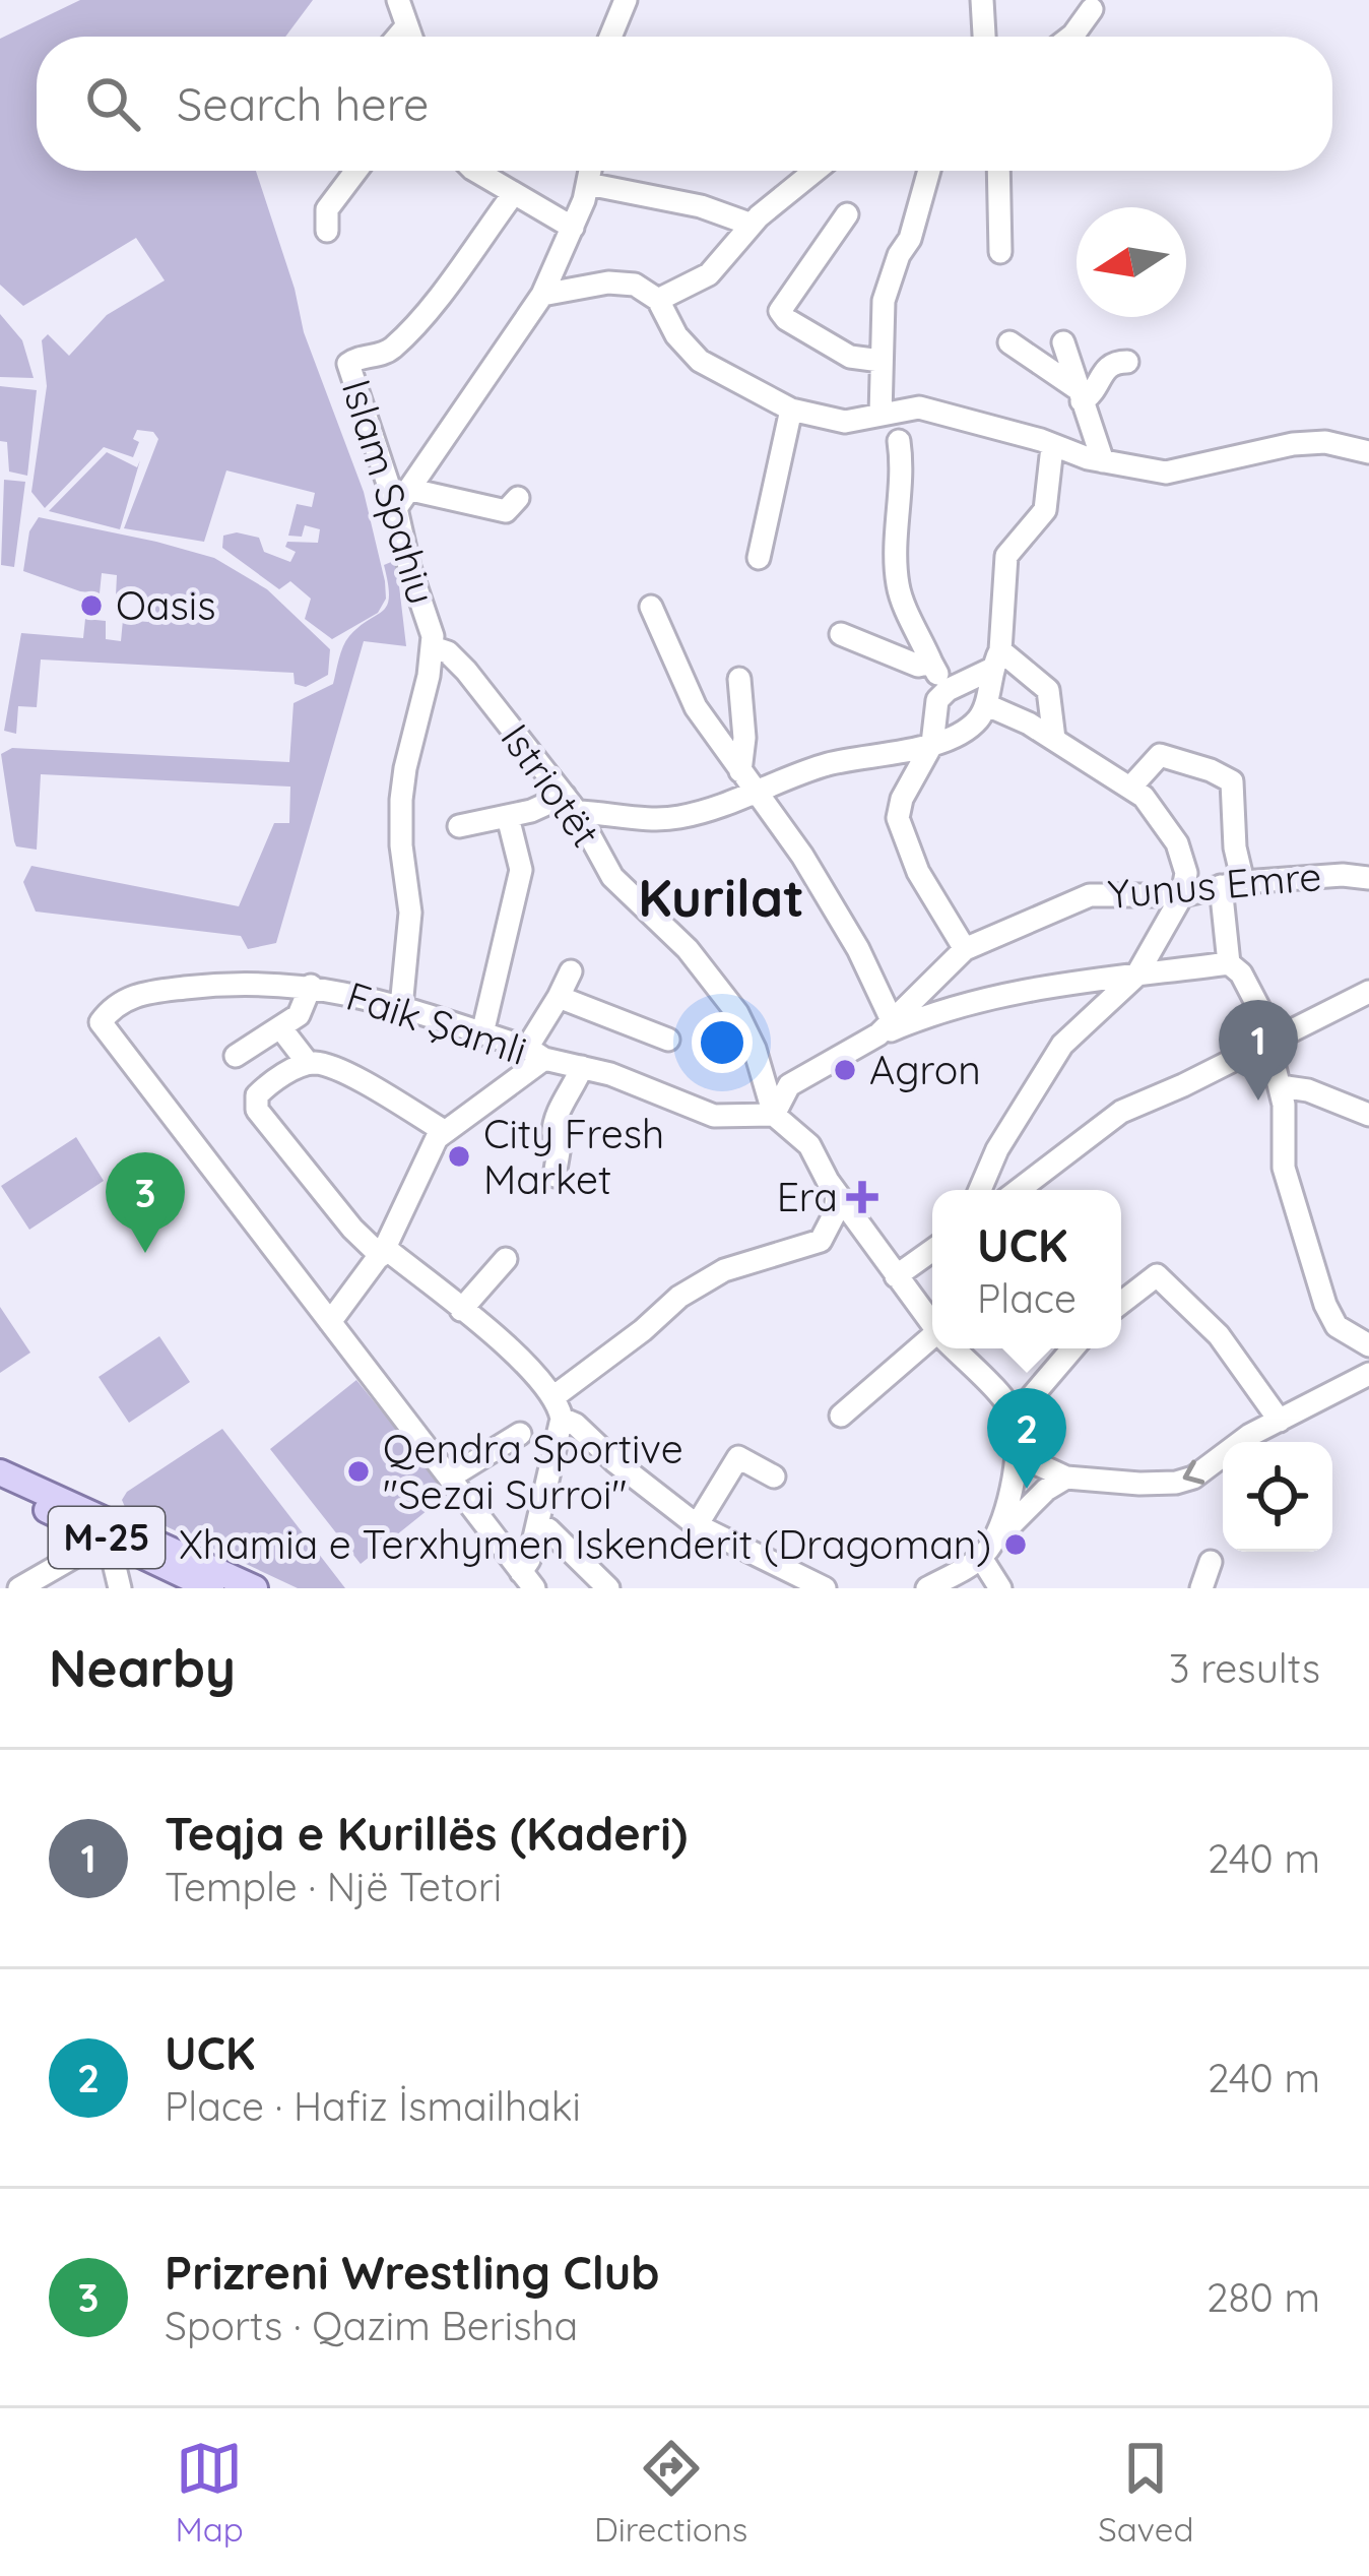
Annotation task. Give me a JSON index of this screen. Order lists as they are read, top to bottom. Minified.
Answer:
{"streets":{"main road":["M-25"],"street":["Islam Spahiu","Istriotët","Yunus Emre","Faik Şamli"]},"crossings":[["Islam Spahiu","Istriotët"],["Istriotët","Yunus Emre"],["Istriotët","Faik Şamli"],["Yunus Emre","Faik Şamli"]],"districts":["Kurilat"],"places":{"other":["Oasis","Agron","City Fresh Market","Qendra Sportive \"Sezai Surroi\"","Xhamia e Terxhymen Iskenderit (Dragoman)"],"health":["Era"]},"north":"left","page":{"search":"Search here","pins":["1","3","2"],"popup":["UCK","Place"],"heading":["Nearby","3 results"],"list":[{"mark":"1","name":"Teqja e Kurillës (Kaderi)","note":"Temple · Një Tetori","value":"240 m"},{"mark":"2","name":"UCK","note":"Place · Hafiz İsmai̇lhaki","value":"240 m"},{"mark":"3","name":"Prizreni Wrestling Club","note":"Sports · Qazim Berisha","value":"280 m"}],"nav":["Map","Directions","Saved"]}}
